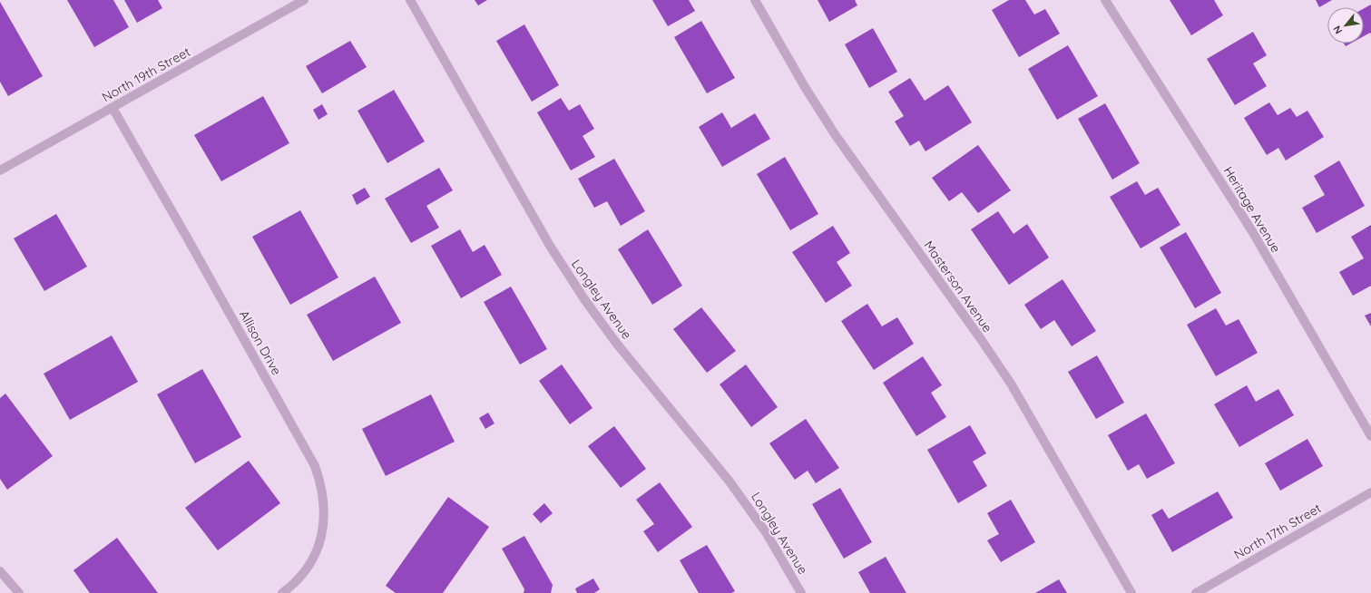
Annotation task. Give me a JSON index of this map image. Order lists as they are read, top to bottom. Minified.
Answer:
{"streets":{"street":["North 19th Street","Heritage Avenue","Masterson Avenue","Longley Avenue","Allison Drive","North 17th Street"]},"crossings":[["North 19th Street","Allison Drive"]],"north":"bottom left"}
